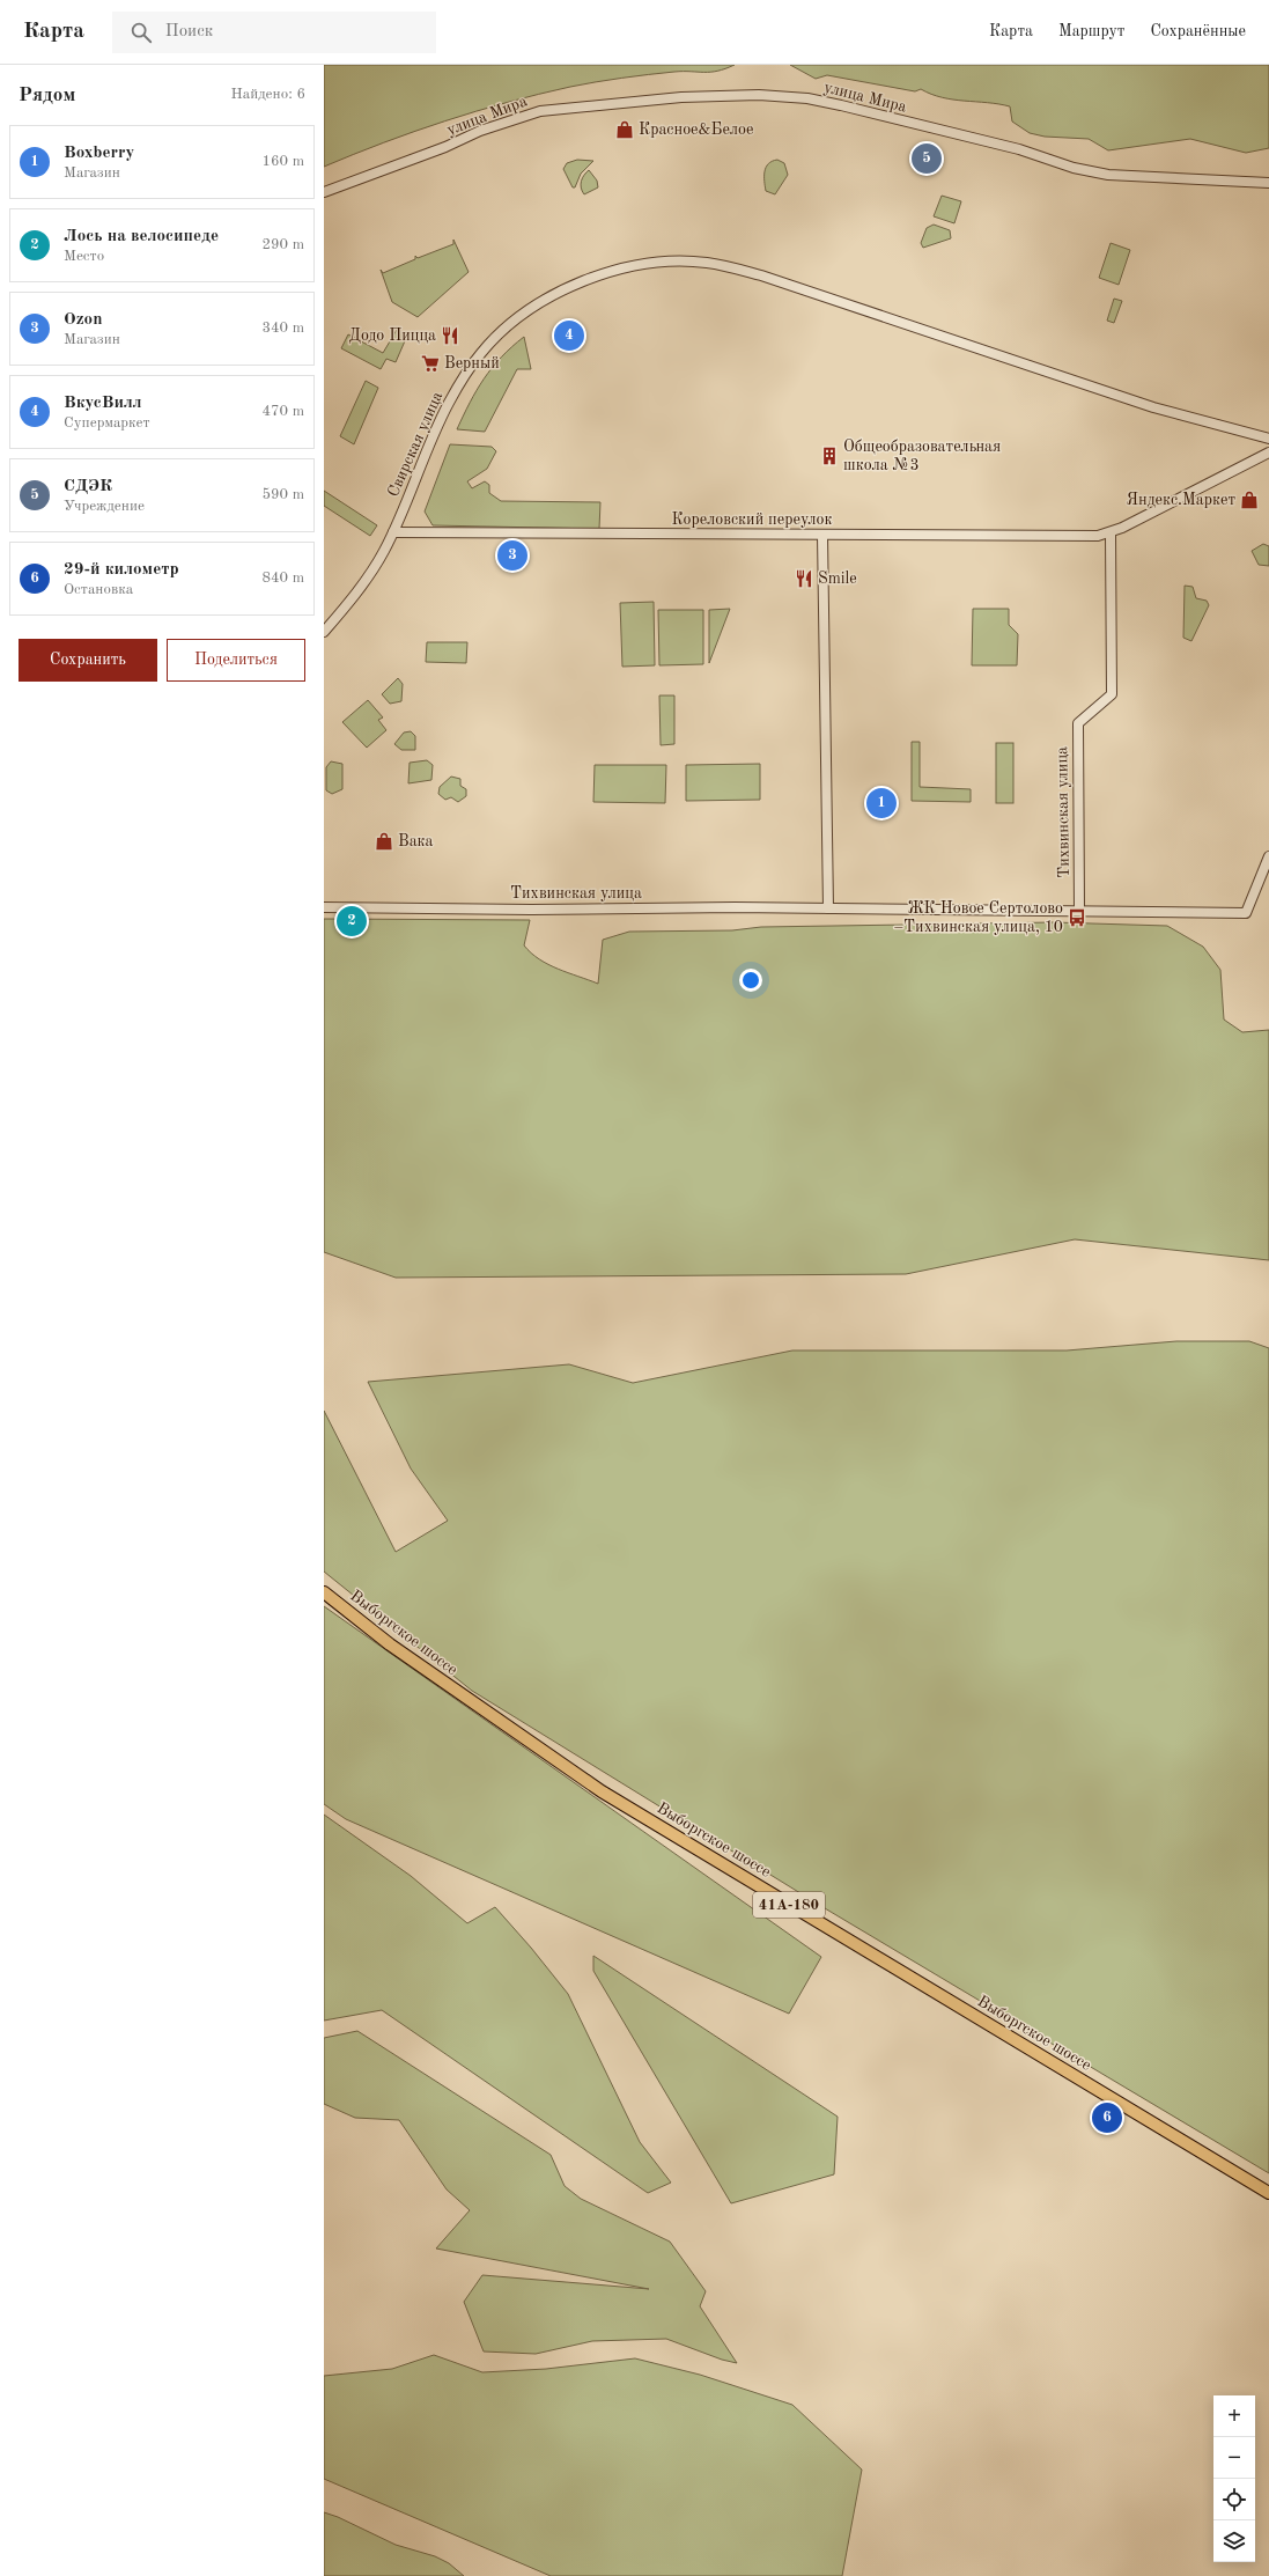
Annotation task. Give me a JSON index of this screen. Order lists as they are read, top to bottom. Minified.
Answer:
{"streets":{"main road":["Выборгское шоссе","41А-180"],"street":["улица Мира","Свирская улица","Кореловский переулок","Тихвинская улица"]},"crossings":[["Свирская улица","Кореловский переулок"],["Кореловский переулок","Тихвинская улица"]],"places":{"shop":["Красное&Белое","Яндекс.Маркет","Вака"],"restaurant":["Додо Пицца","Smile"],"supermarket":["Верный"],"building":["Общеобразовательная школа №3"],"bus stop":["ЖК Новое Сертолово –Тихвинская улица, 10"]},"page":{"header":"Карта","search":"Поиск","nav":["Карта","Маршрут","Сохранённые"],"heading":["Рядом","Найдено: 6"],"list":[{"mark":"1","name":"Boxberry","note":"Магазин","value":"160 m"},{"mark":"2","name":"Лось на велосипеде","note":"Место","value":"290 m"},{"mark":"3","name":"Ozon","note":"Магазин","value":"340 m"},{"mark":"4","name":"ВкусВилл","note":"Супермаркет","value":"470 m"},{"mark":"5","name":"СДЭК","note":"Учреждение","value":"590 m"},{"mark":"6","name":"29-й километр","note":"Остановка","value":"840 m"}],"pins":["5","4","3","1","2","6"],"buttons":["Сохранить","Поделиться"],"map_buttons":["+","−"]}}
